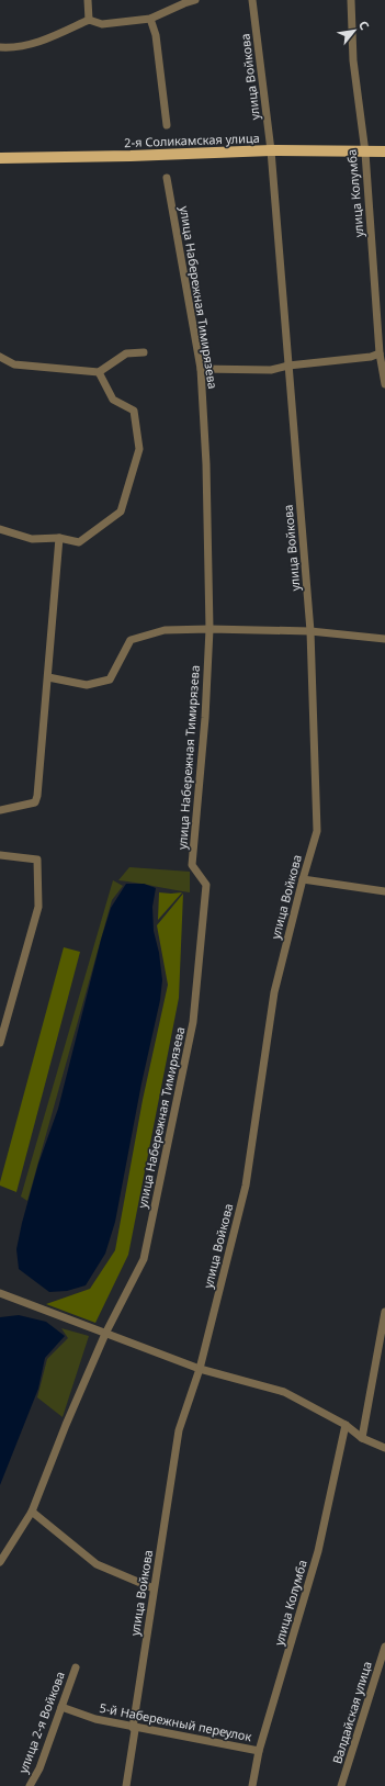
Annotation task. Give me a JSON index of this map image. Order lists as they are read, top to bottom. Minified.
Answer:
{"streets":{"main road":["2-я Соликамская улица"],"street":["улица Войкова","улица Колумба","улица Набережная Тимирязева","Валдайская улица","улица 2-я Войкова","5-й Набережный переулок"]},"crossings":[["улица Войкова","2-я Соликамская улица"],["улица Войкова","5-й Набережный переулок"],["2-я Соликамская улица","улица Колумба"],["улица Колумба","5-й Набережный переулок"],["улица 2-я Войкова","5-й Набережный переулок"]],"north":"top right"}
